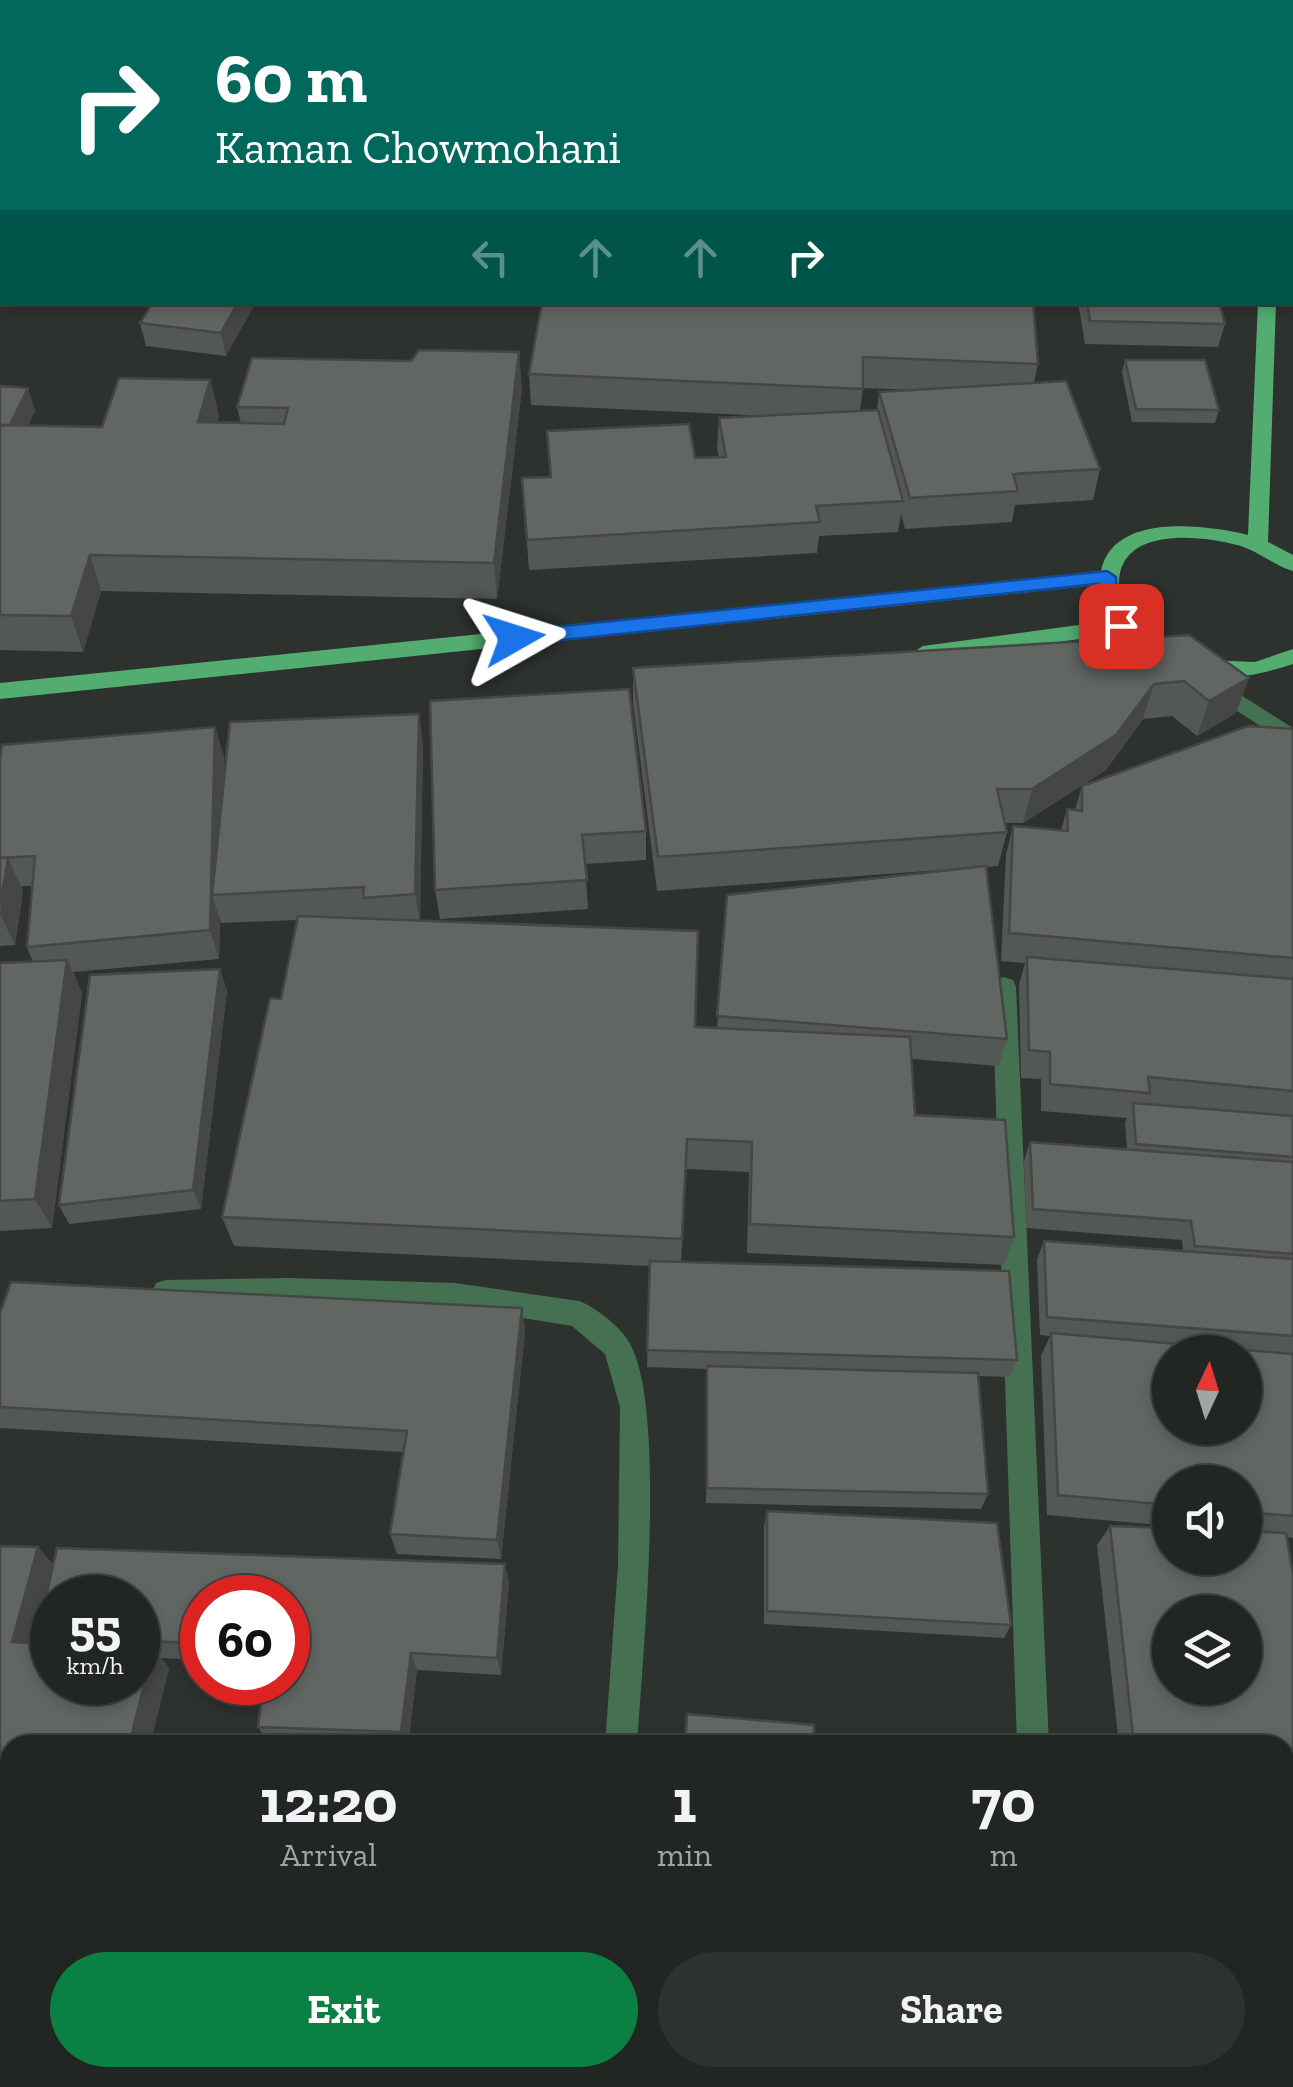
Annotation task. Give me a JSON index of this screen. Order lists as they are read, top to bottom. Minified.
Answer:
{"north":"top","page":{"turn":["60 m","Kaman Chowmohani"],"speed":"55 km/h","limit":"60","eta":["12:20","Arrival","1","min","70","m"],"buttons":["Exit","Share"]}}
